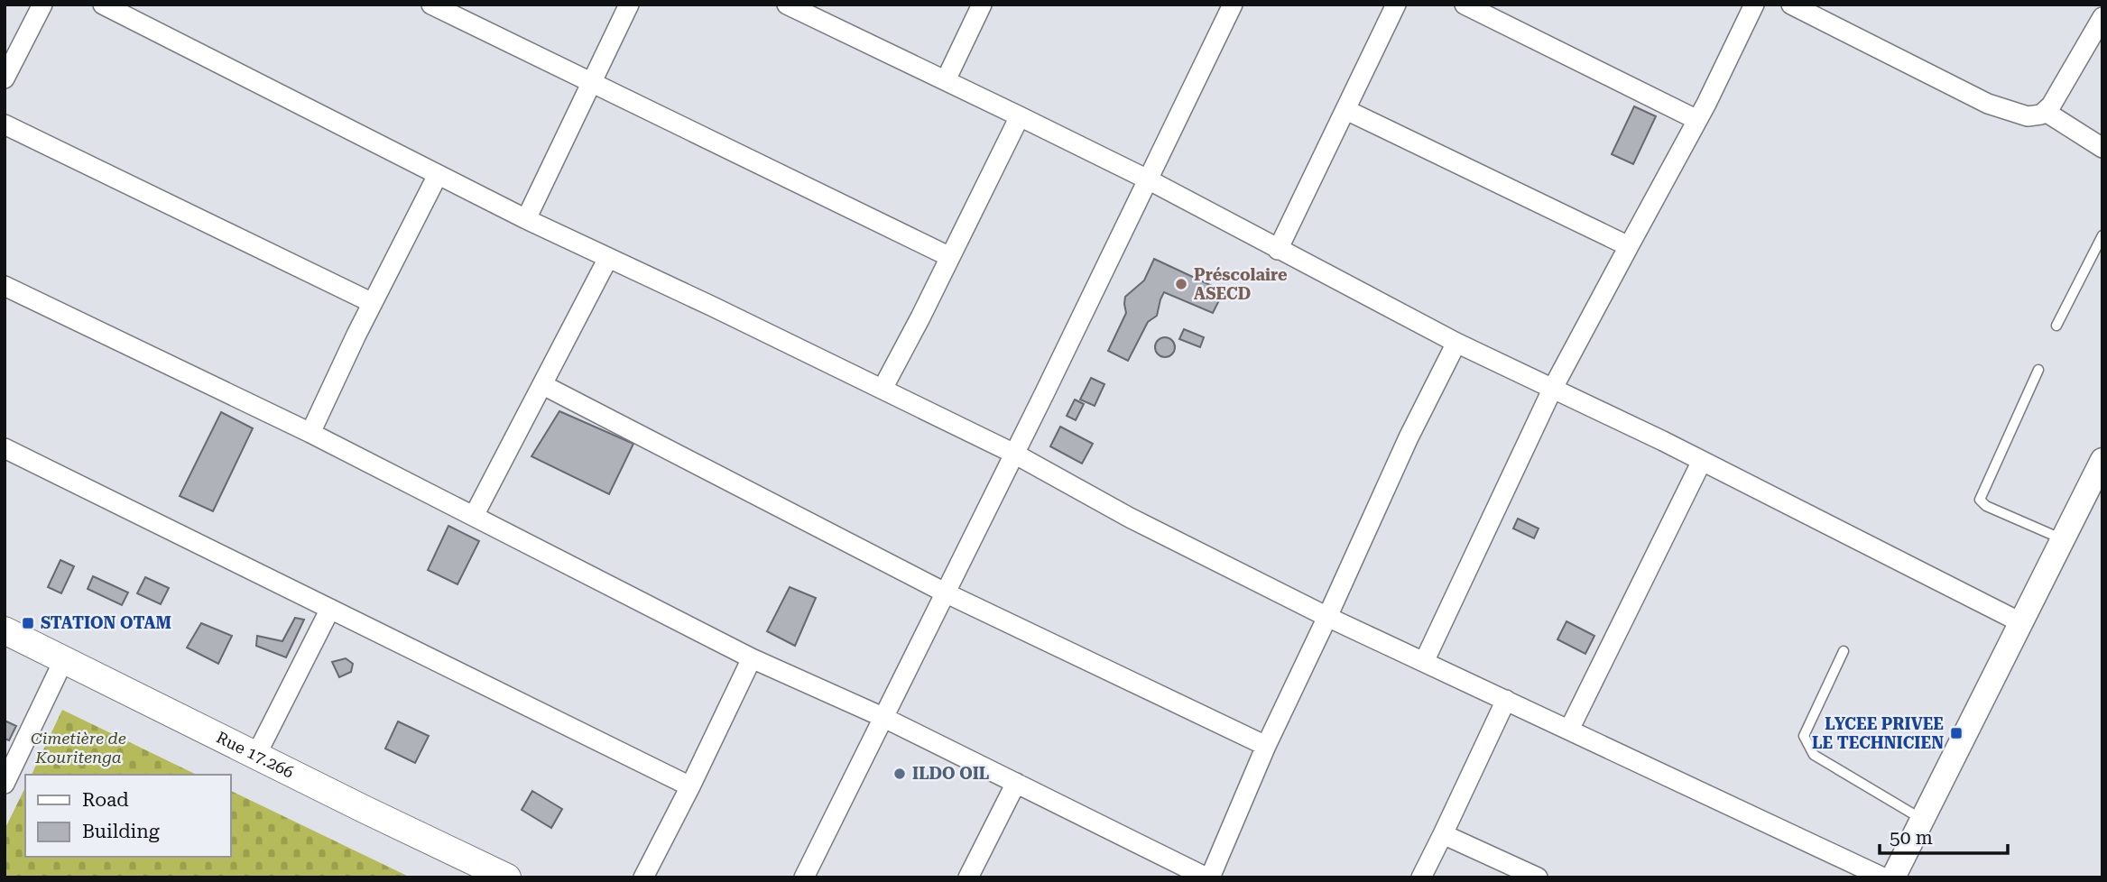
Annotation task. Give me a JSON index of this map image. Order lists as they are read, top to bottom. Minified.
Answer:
{"streets":{"main road":["Rue 17.266"]},"parks":["Cimetière de Kouritenga"],"places":{"other":["Préscolaire ASECD","ILDO OIL"],"transit":["STATION OTAM","LYCEE PRIVEE LE TECHNICIEN"]},"legend":["Road","Building"],"scale_bar":"50 m"}
